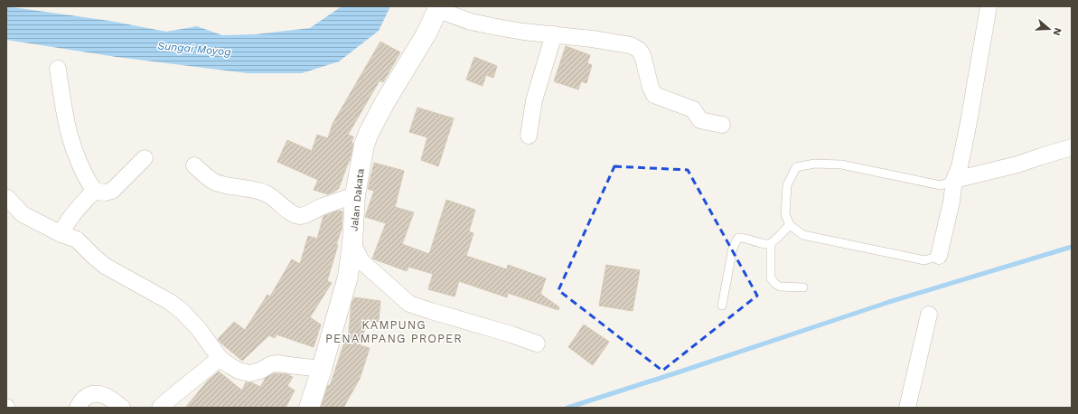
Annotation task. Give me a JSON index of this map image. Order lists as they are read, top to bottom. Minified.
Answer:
{"streets":{"street":["Jalan Dakata"]},"districts":["KAMPUNG PENAMPANG PROPER"],"water":["Sungai Moyog"],"north":"right"}
